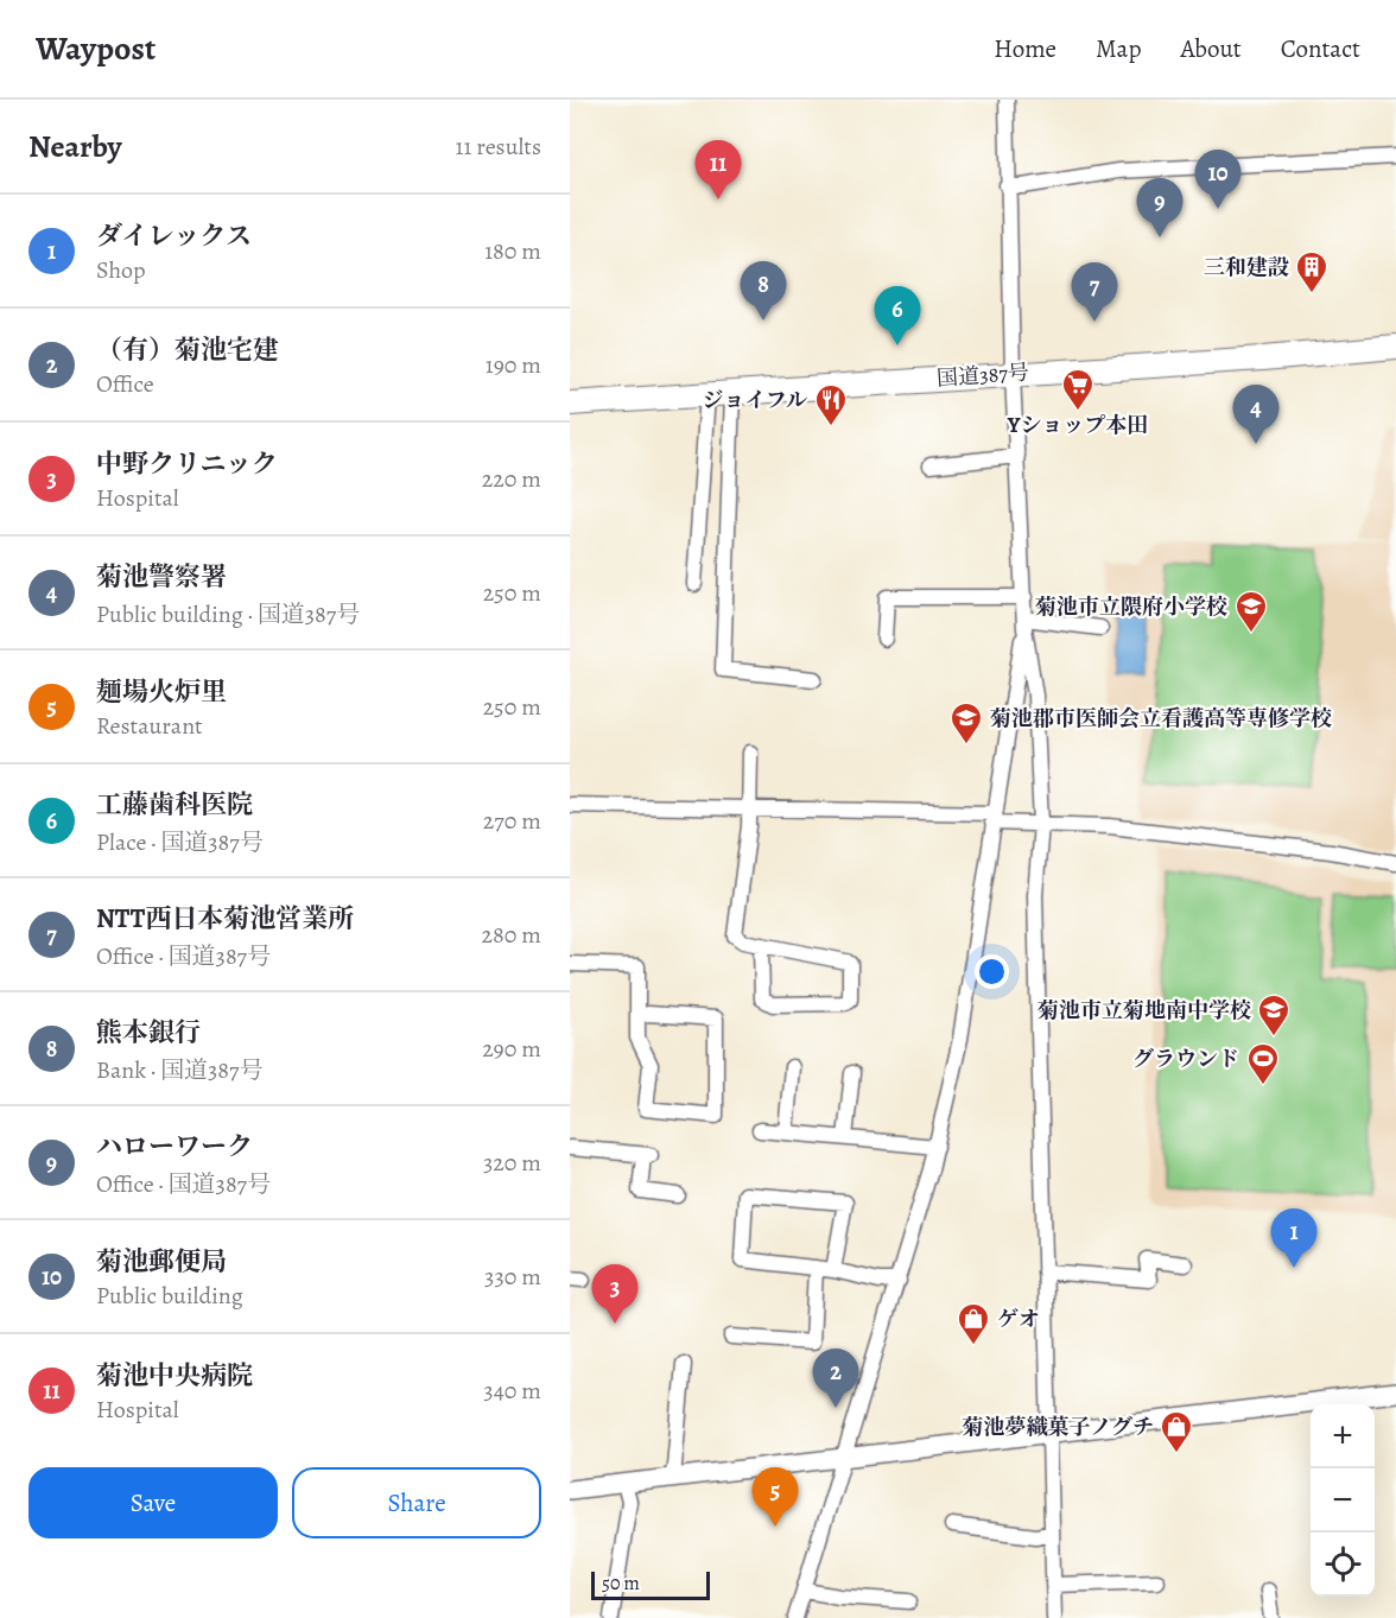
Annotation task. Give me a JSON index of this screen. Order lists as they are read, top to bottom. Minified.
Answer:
{"streets":{"highway":["国道387号"]},"places":{"building":["三和建設"],"supermarket":["Yショップ本田"],"restaurant":["ジョイフル"],"school or university":["菊池市立隈府小学校","菊池郡市医師会立看護高等専修学校","菊池市立菊地南中学校"],"sports":["グラウンド"],"shop":["ゲオ","菊池夢織菓子ノグチ"]},"scale_bar":"50 m","page":{"header":"Waypost","nav":["Home","Map","About","Contact"],"heading":["Nearby","11 results"],"pins":["11","10","9","8","7","6","4","1","3","2","5"],"list":[{"mark":"1","name":"ダイレックス","note":"Shop","value":"180 m"},{"mark":"2","name":"（有）菊池宅建","note":"Office","value":"190 m"},{"mark":"3","name":"中野クリニック","note":"Hospital","value":"220 m"},{"mark":"4","name":"菊池警察署","note":"Public building · 国道387号","value":"250 m"},{"mark":"5","name":"麺場火炉里","note":"Restaurant","value":"250 m"},{"mark":"6","name":"工藤歯科医院","note":"Place · 国道387号","value":"270 m"},{"mark":"7","name":"NTT西日本菊池営業所","note":"Office · 国道387号","value":"280 m"},{"mark":"8","name":"熊本銀行","note":"Bank · 国道387号","value":"290 m"},{"mark":"9","name":"ハローワーク","note":"Office · 国道387号","value":"320 m"},{"mark":"10","name":"菊池郵便局","note":"Public building","value":"330 m"},{"mark":"11","name":"菊池中央病院","note":"Hospital","value":"340 m"}],"map_buttons":["+","−"],"buttons":["Save","Share"],"scale":"50 m"}}
